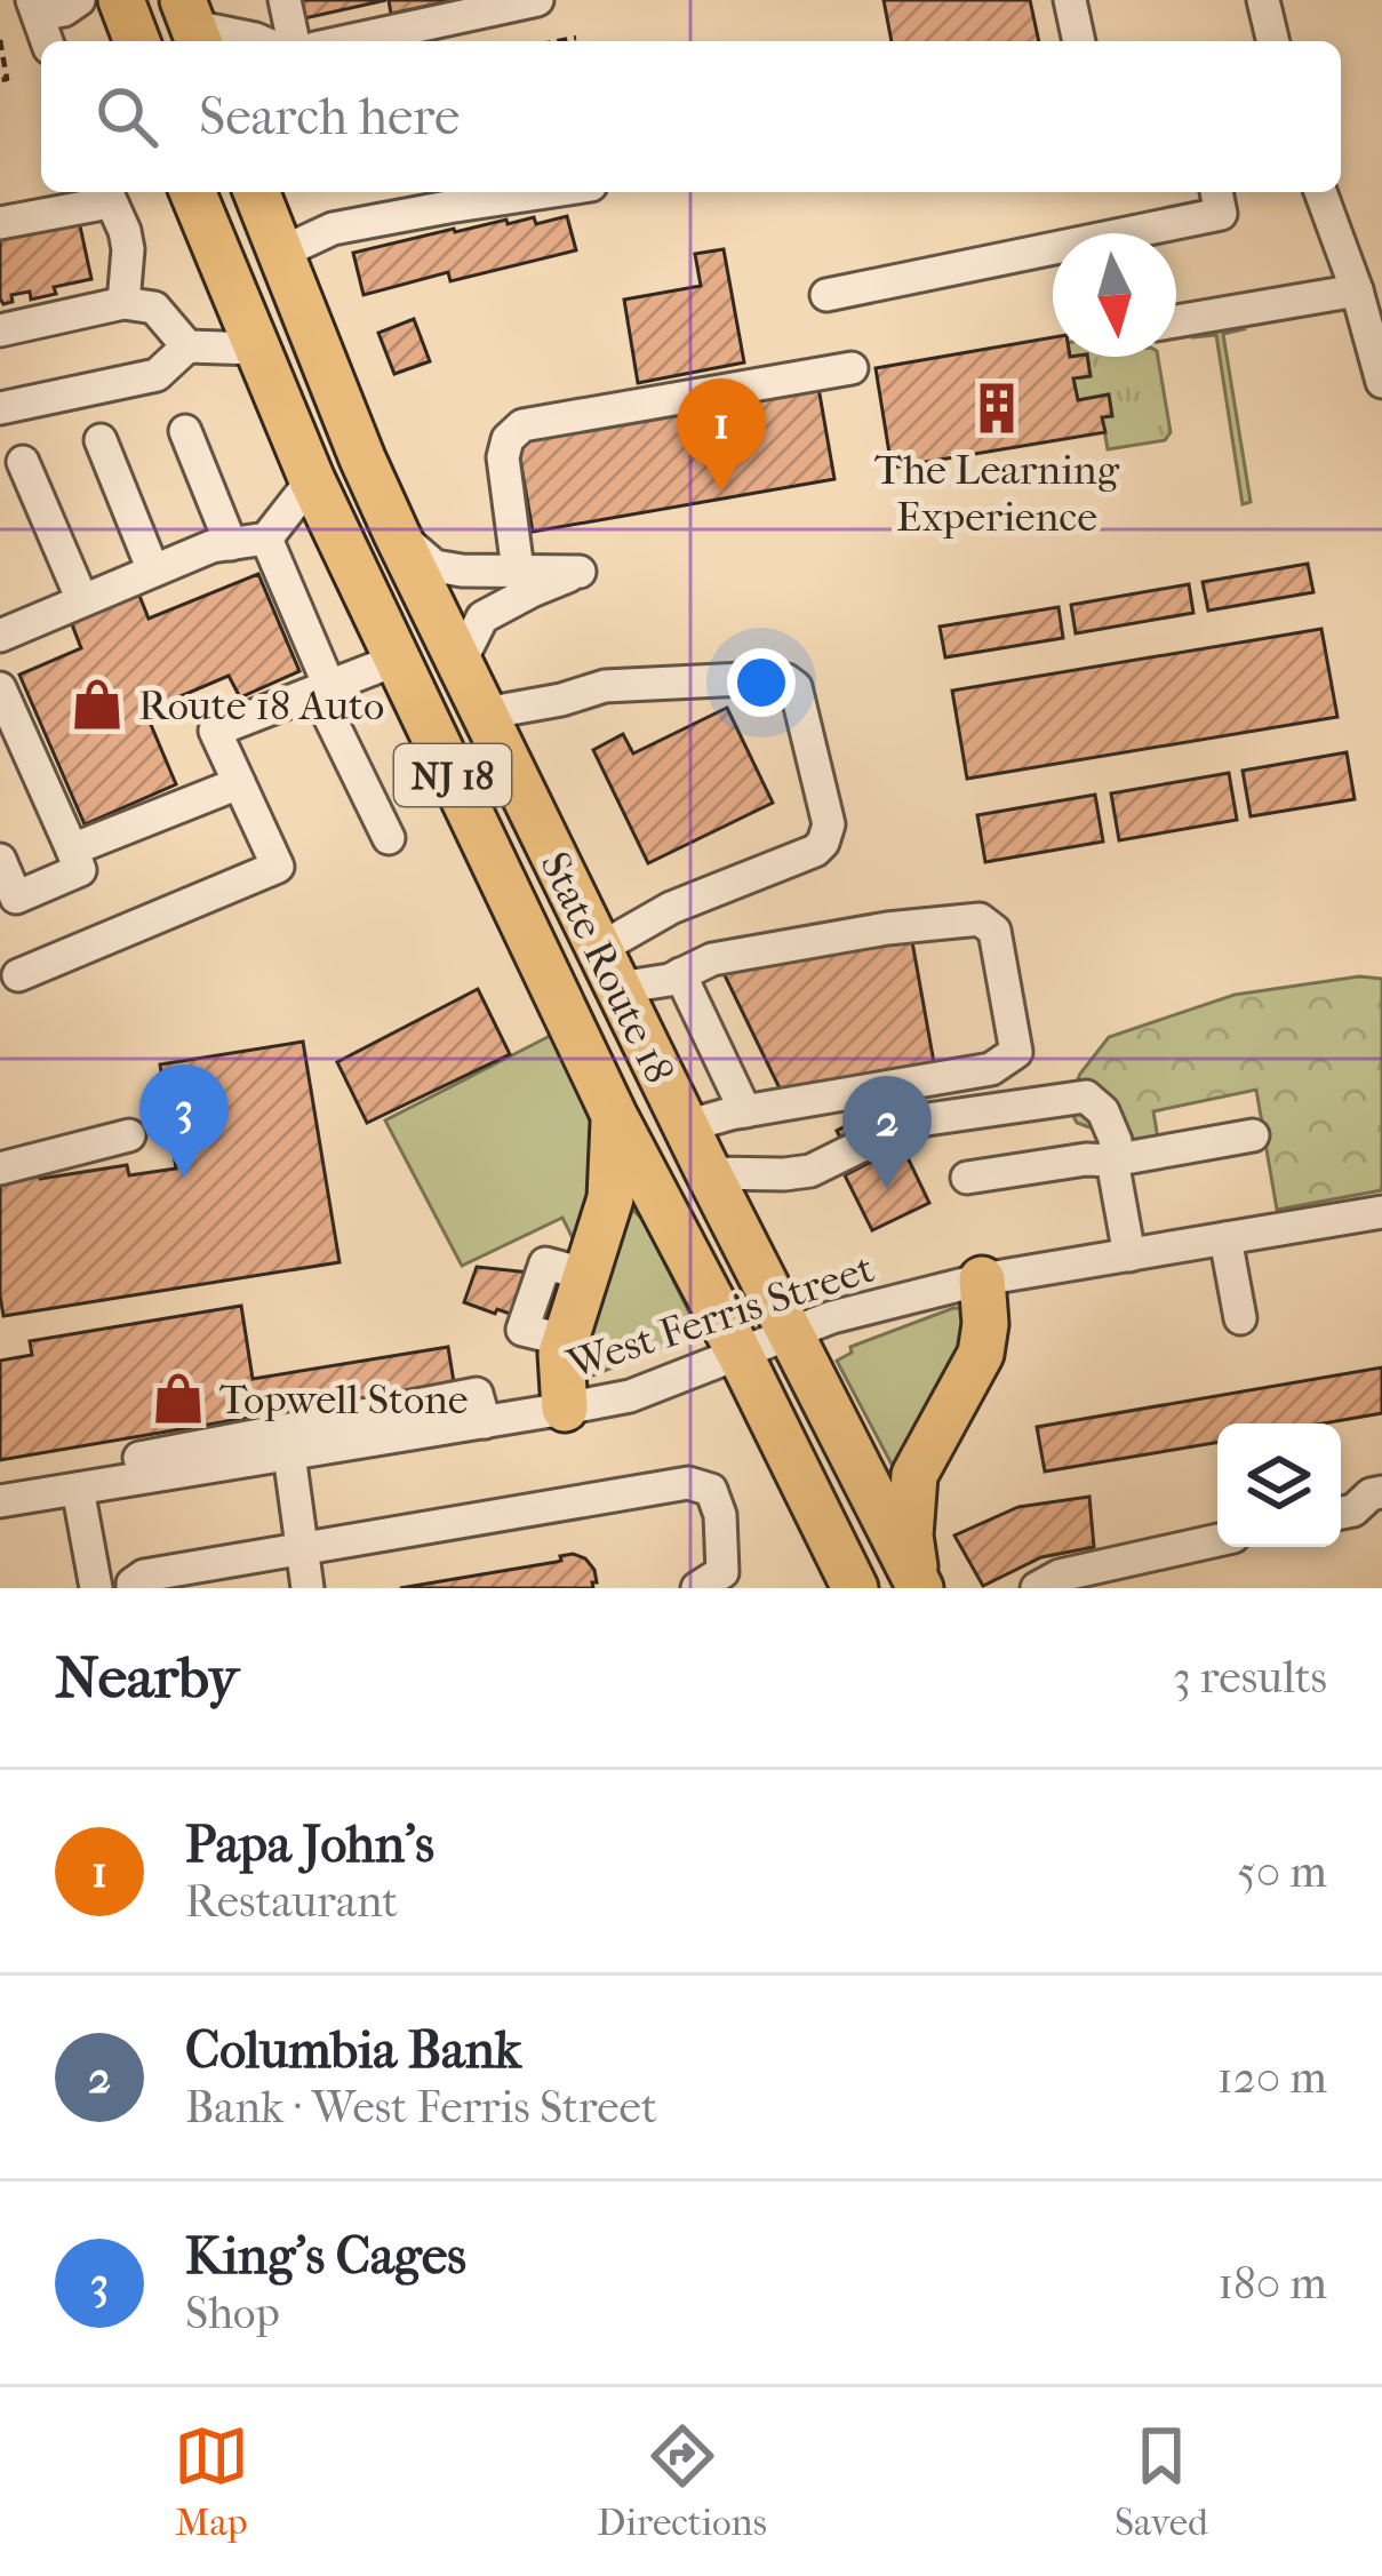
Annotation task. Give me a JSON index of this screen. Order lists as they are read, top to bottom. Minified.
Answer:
{"streets":{"highway":["NJ 18","State Route 18"],"street":["West Ferris Street"]},"crossings":[["State Route 18","West Ferris Street"]],"places":{"building":["The Learning Experience"],"shop":["Route 18 Auto","Topwell Stone"]},"north":"bottom","page":{"search":"Search here","pins":["1","3","2"],"heading":["Nearby","3 results"],"list":[{"mark":"1","name":"Papa John's","note":"Restaurant","value":"50 m"},{"mark":"2","name":"Columbia Bank","note":"Bank · West Ferris Street","value":"120 m"},{"mark":"3","name":"King's Cages","note":"Shop","value":"180 m"}],"nav":["Map","Directions","Saved"]}}
